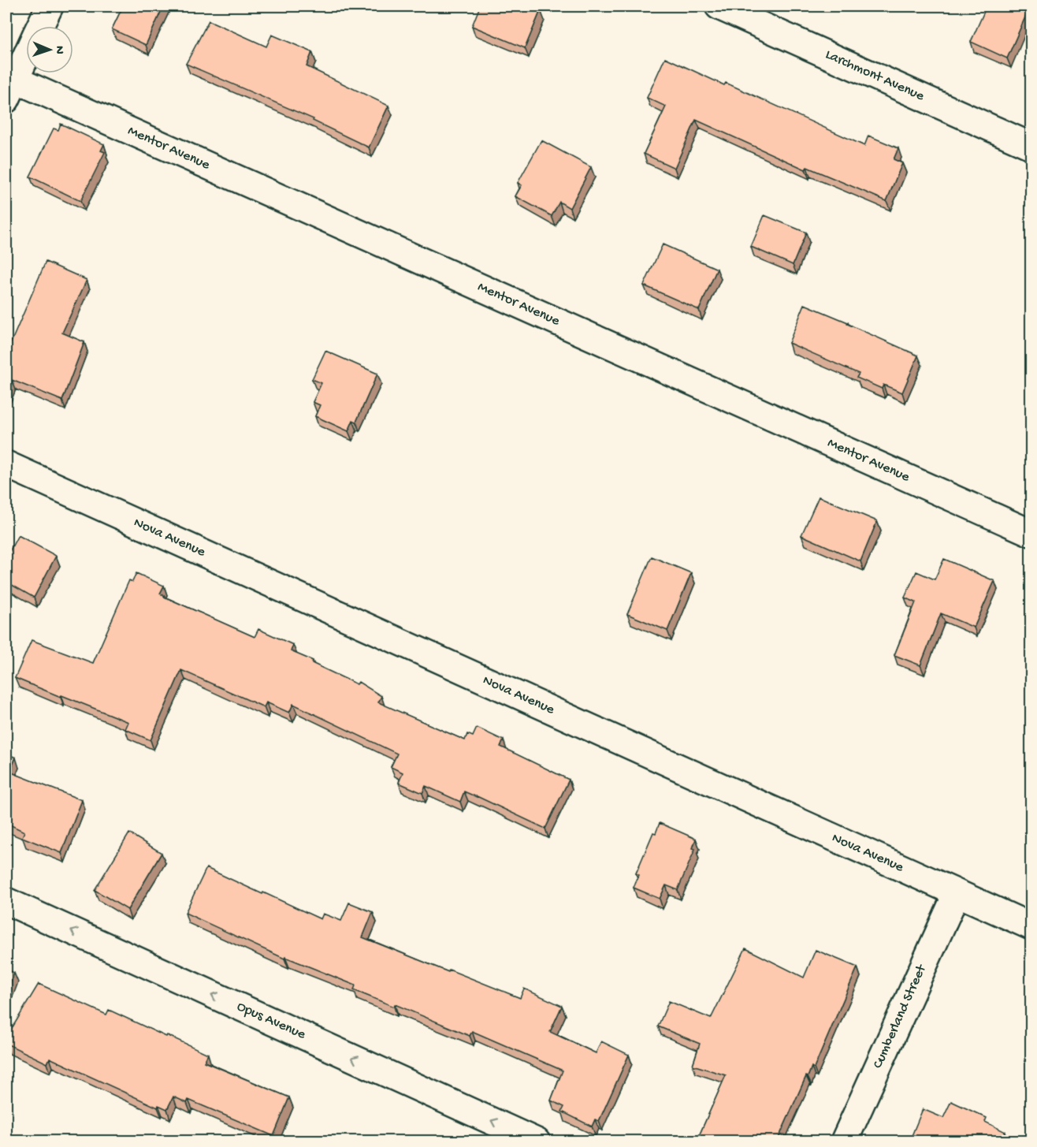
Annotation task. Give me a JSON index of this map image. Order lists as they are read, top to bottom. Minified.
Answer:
{"streets":{"street":["Larchmont Avenue","Mentor Avenue","Nova Avenue","Cumberland Street","Opus Avenue"]},"crossings":[["Nova Avenue","Cumberland Street"]],"one_way":["Opus Avenue"],"north":"right"}
